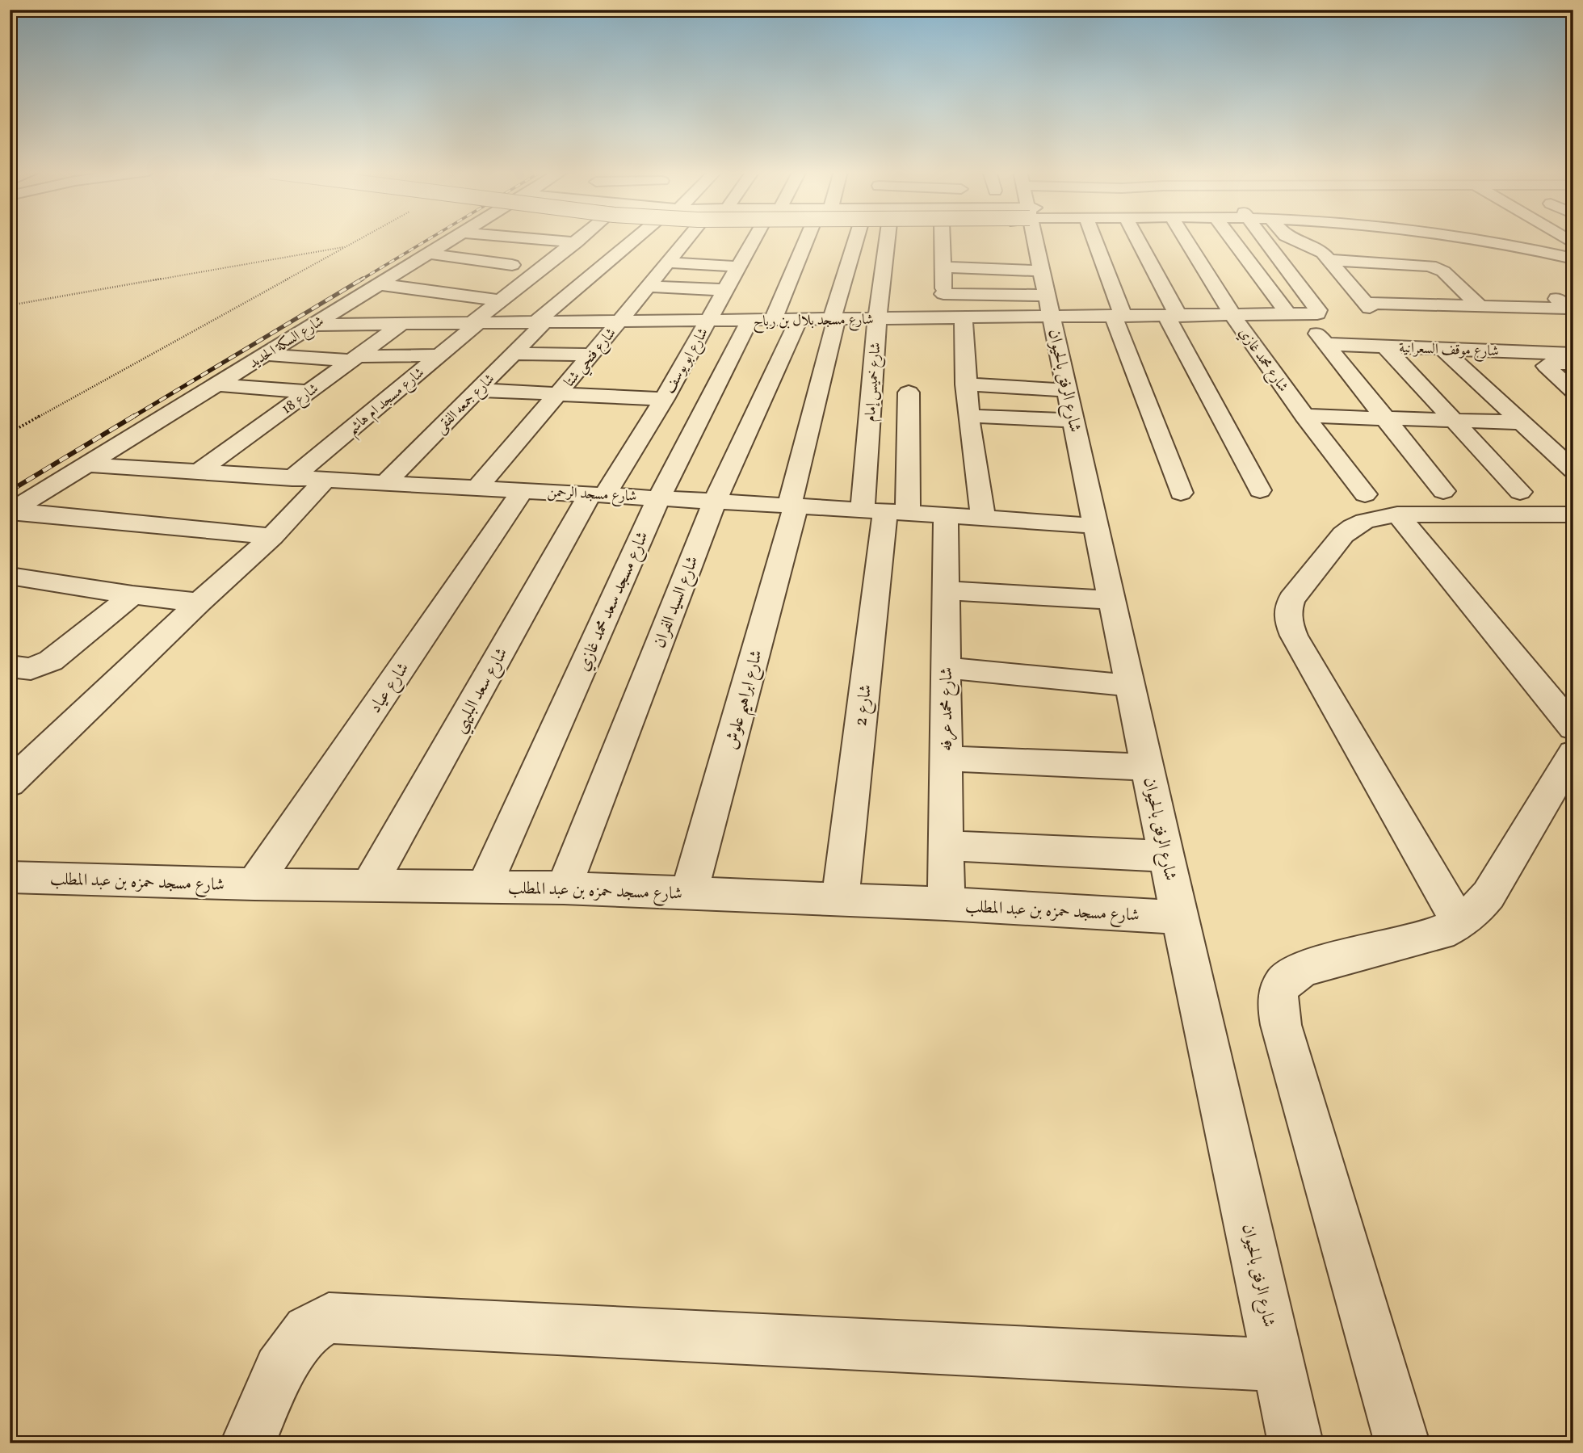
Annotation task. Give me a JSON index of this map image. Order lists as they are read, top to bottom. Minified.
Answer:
{"streets":{"street":["شارع مسجد بلال بن رباح","شارع السكة الحديد","شارع موقف السعرانية","شارع فتحي شتا","شارع محمد غازي","شارع ابو يوسف","شارع الرفق بالحيوان","شارع خميس إمام","شارع 18","شارع مسجد ام هاشم","شارع جمعه الفقى","شارع مسجد الرحمن","شارع مسجد سعد محمد غازي","شارع السيد الفران","شارع عياد","شارع سعد البليهي","شارع ابراهيم علوش","شارع 2","شارع محمد عرفه","شارع مسجد حمزه بن عبد المطلب"]},"crossings":[["شارع مسجد بلال بن رباح","شارع السكة الحديد"],["شارع مسجد بلال بن رباح","شارع فتحي شتا"],["شارع مسجد بلال بن رباح","شارع محمد غازي"],["شارع مسجد بلال بن رباح","شارع ابو يوسف"],["شارع مسجد بلال بن رباح","شارع خميس إمام"],["شارع مسجد بلال بن رباح","شارع 18"],["شارع مسجد بلال بن رباح","شارع مسجد ام هاشم"],["شارع مسجد بلال بن رباح","شارع جمعه الفقى"],["شارع مسجد بلال بن رباح","شارع مسجد سعد محمد غازي"],["شارع مسجد بلال بن رباح","شارع السيد الفران"],["شارع مسجد بلال بن رباح","شارع ابراهيم علوش"],["شارع السكة الحديد","شارع مسجد الرحمن"],["شارع فتحي شتا","شارع مسجد الرحمن"],["شارع ابو يوسف","شارع مسجد الرحمن"],["شارع ابو يوسف","شارع سعد البليهي"],["شارع الرفق بالحيوان","شارع مسجد الرحمن"],["شارع الرفق بالحيوان","شارع مسجد حمزه بن عبد المطلب"],["شارع خميس إمام","شارع مسجد الرحمن"],["شارع خميس إمام","شارع 2"],["شارع 18","شارع مسجد الرحمن"],["شارع مسجد ام هاشم","شارع مسجد الرحمن"],["شارع جمعه الفقى","شارع مسجد الرحمن"],["شارع مسجد الرحمن","شارع مسجد سعد محمد غازي"],["شارع مسجد الرحمن","شارع السيد الفران"],["شارع مسجد الرحمن","شارع عياد"],["شارع مسجد الرحمن","شارع سعد البليهي"],["شارع مسجد الرحمن","شارع ابراهيم علوش"],["شارع مسجد الرحمن","شارع 2"],["شارع مسجد الرحمن","شارع محمد عرفه"],["شارع مسجد سعد محمد غازي","شارع السيد الفران"],["شارع مسجد سعد محمد غازي","شارع مسجد حمزه بن عبد المطلب"],["شارع السيد الفران","شارع مسجد حمزه بن عبد المطلب"],["شارع عياد","شارع مسجد حمزه بن عبد المطلب"],["شارع سعد البليهي","شارع مسجد حمزه بن عبد المطلب"],["شارع ابراهيم علوش","شارع مسجد حمزه بن عبد المطلب"],["شارع 2","شارع مسجد حمزه بن عبد المطلب"],["شارع محمد عرفه","شارع مسجد حمزه بن عبد المطلب"]]}
